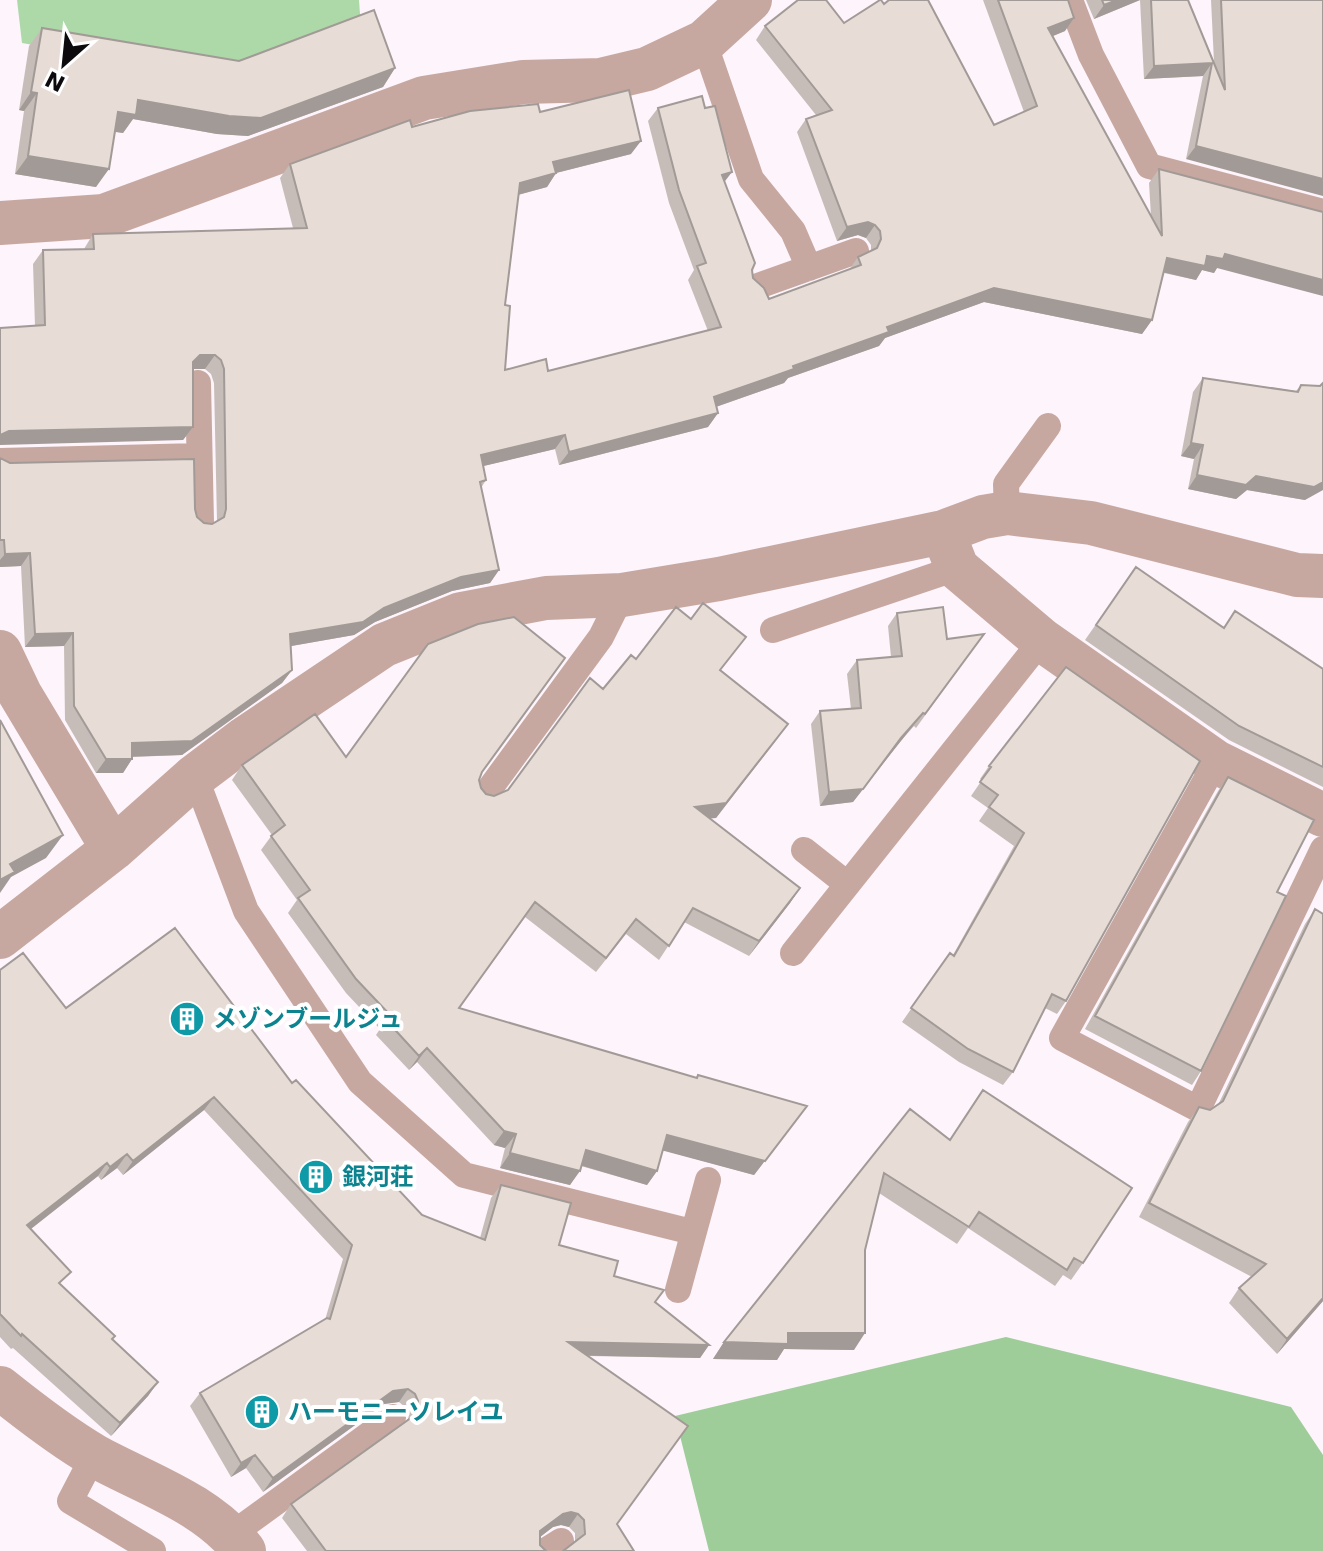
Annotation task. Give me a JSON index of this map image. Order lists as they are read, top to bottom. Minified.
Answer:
{"places":{"building":["メゾンブールジュ","銀河荘","ハーモニーソレイユ"]},"north":"bottom left"}
